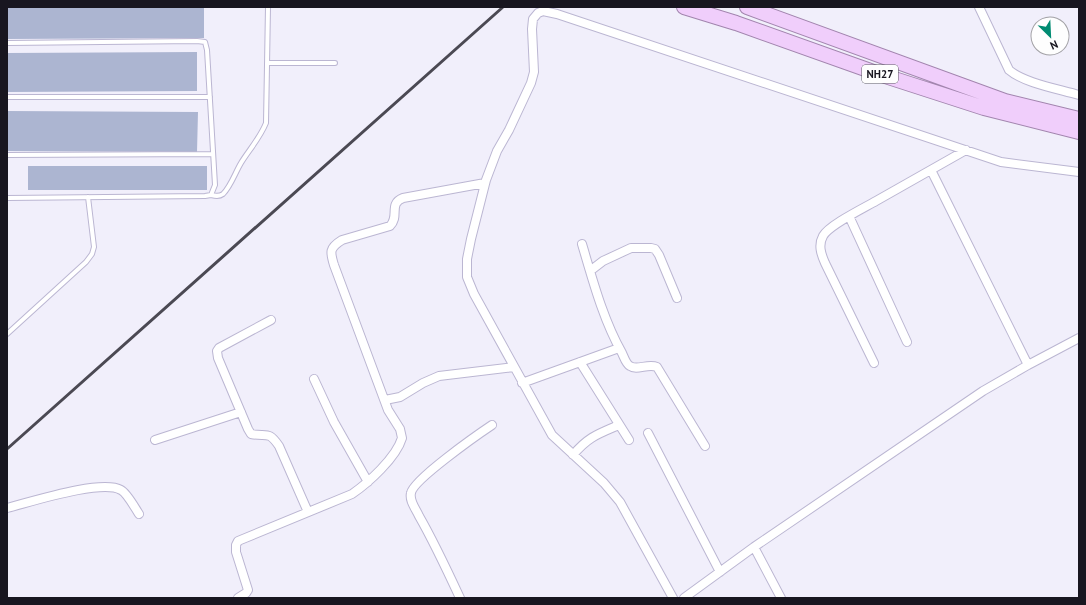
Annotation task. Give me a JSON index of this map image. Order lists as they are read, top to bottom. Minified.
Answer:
{"streets":{"highway":["NH27"]},"north":"bottom right"}
